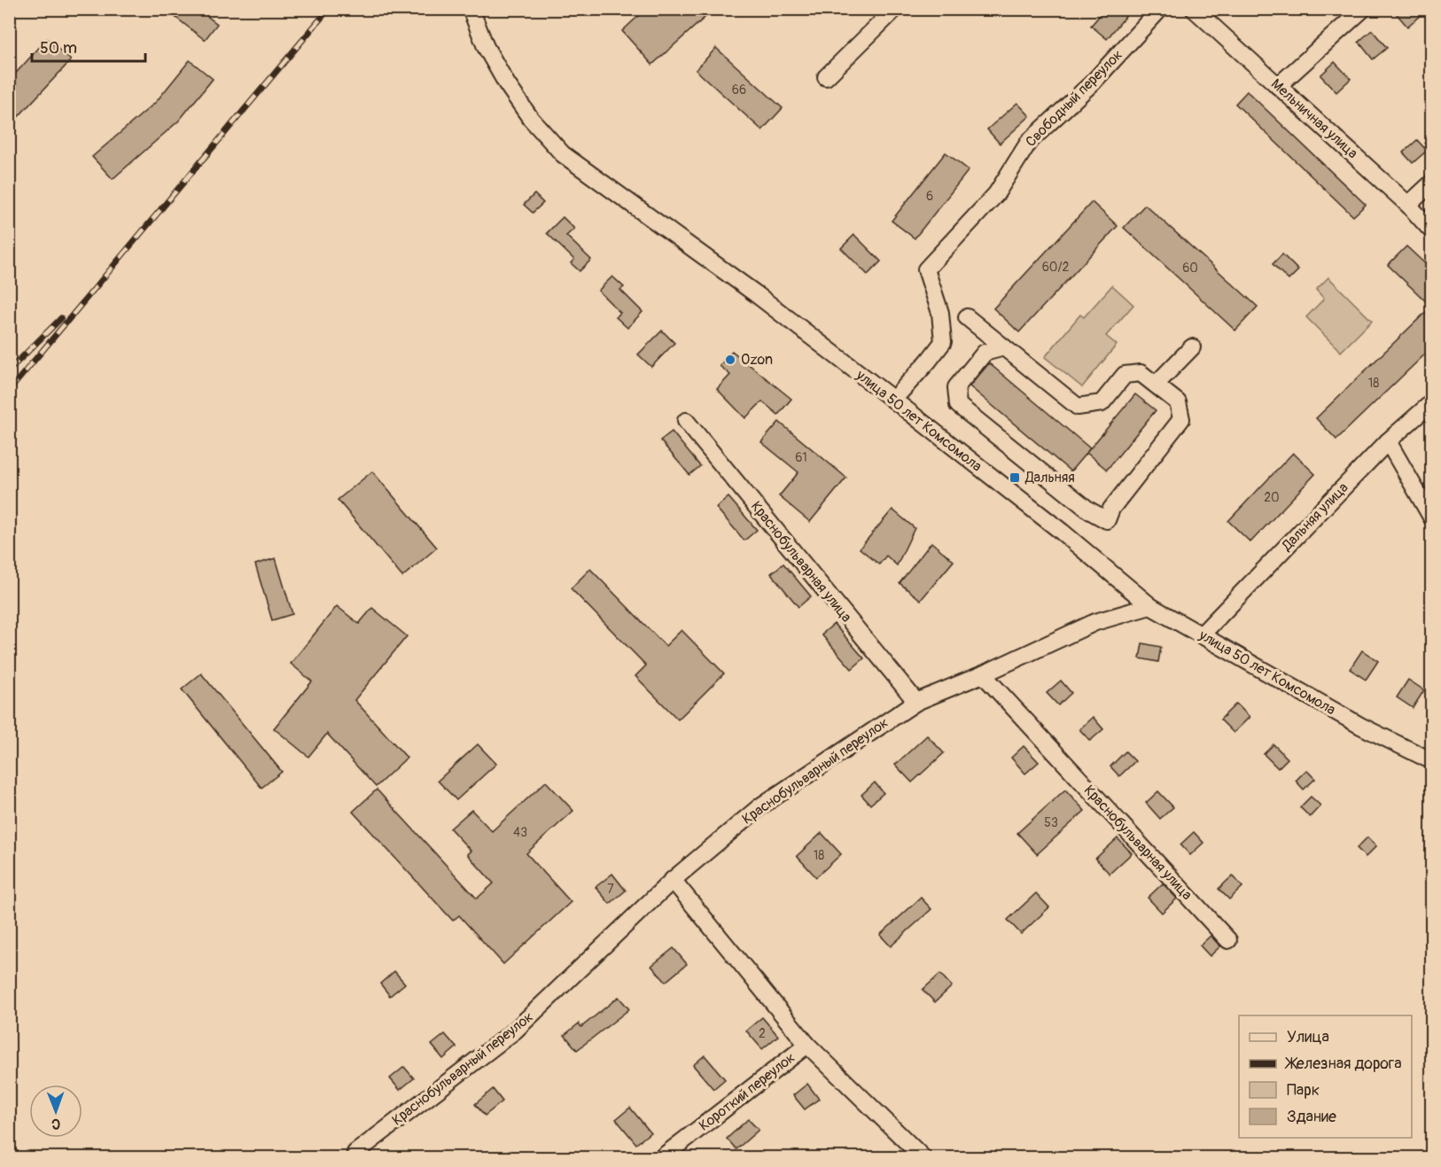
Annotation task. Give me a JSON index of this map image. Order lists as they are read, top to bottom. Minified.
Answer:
{"streets":{"street":["Свободный переулок","Мельничная улица","улица 50 лет Комсомола","Дальняя улица","Краснобульварная улица","Краснобульварный переулок","Короткий переулок"]},"crossings":[["Свободный переулок","улица 50 лет Комсомола"],["улица 50 лет Комсомола","Дальняя улица"],["улица 50 лет Комсомола","Краснобульварный переулок"],["Краснобульварная улица","Краснобульварный переулок"]],"places":{"other":["Ozon"],"transit":["Дальняя"]},"house_numbers":["66","6","60/2","60","18","61","20","53","43","18","7","2"],"legend":["Улица","Железная дорога","Парк","Здание"],"scale_bar":"50 m","north":"bottom"}
